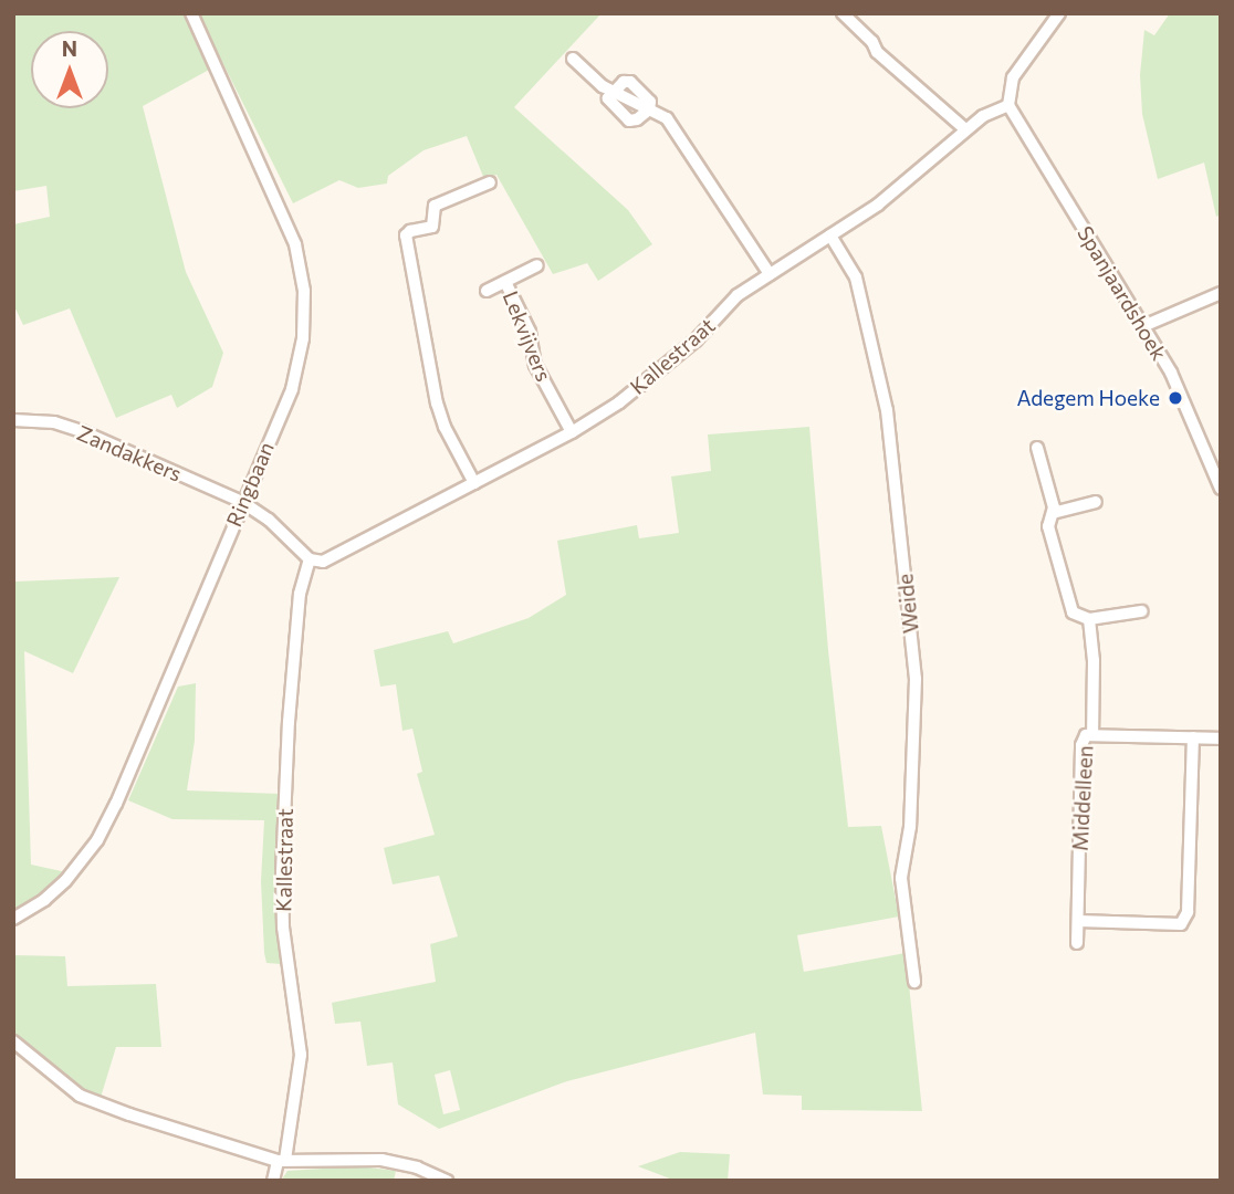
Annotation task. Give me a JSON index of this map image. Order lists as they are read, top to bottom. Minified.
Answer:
{"streets":{"street":["Spanjaardshoek","Lekvijvers","Kallestraat","Zandakkers","Ringbaan","Weide","Middelleen"]},"crossings":[["Spanjaardshoek","Kallestraat"],["Lekvijvers","Kallestraat"],["Kallestraat","Weide"],["Zandakkers","Ringbaan"]],"places":["Adegem Hoeke"],"north":"top"}
